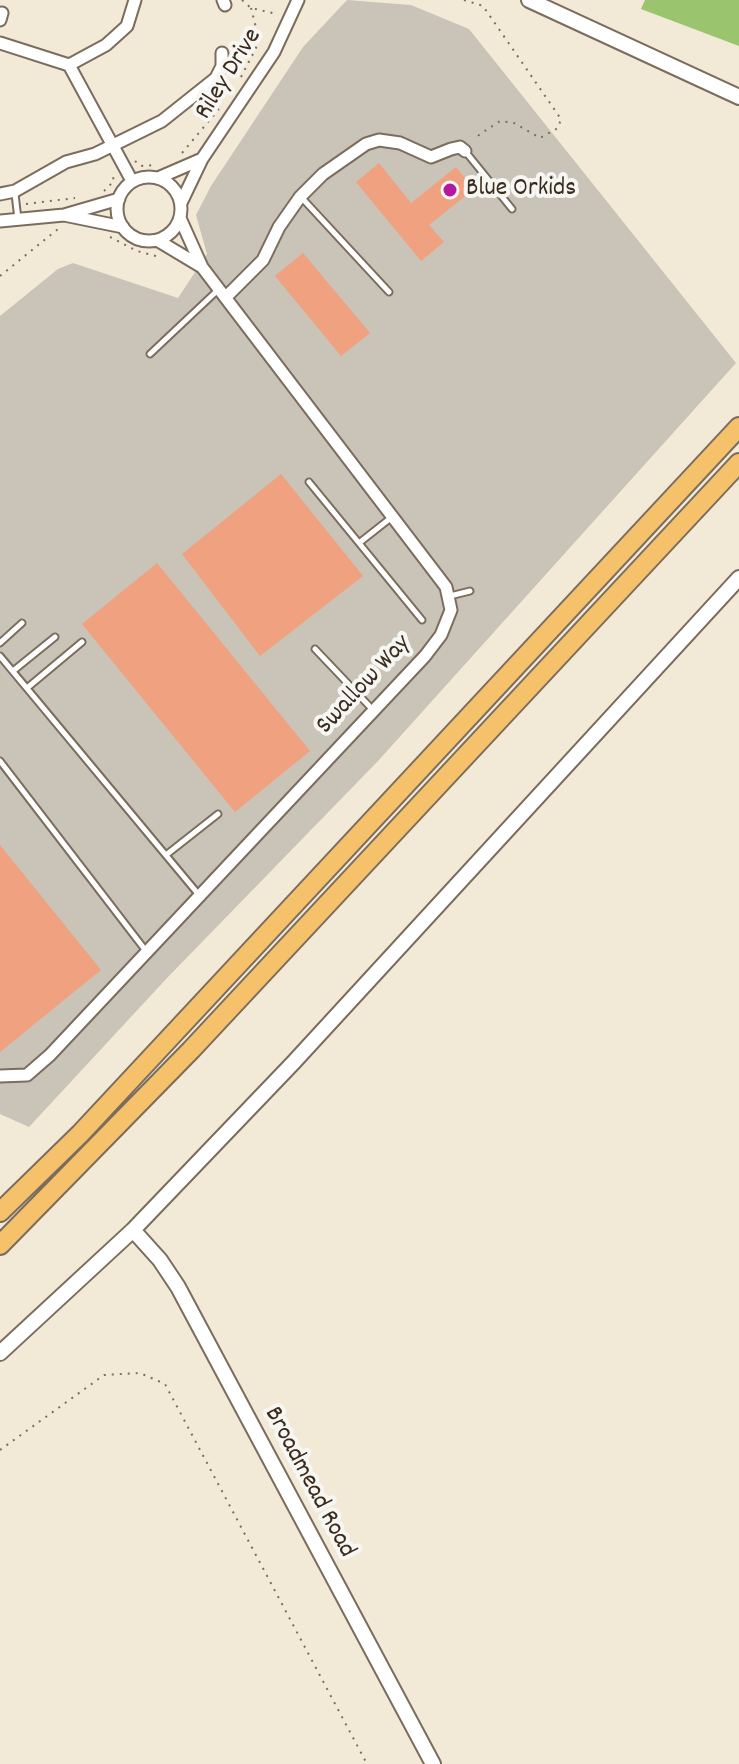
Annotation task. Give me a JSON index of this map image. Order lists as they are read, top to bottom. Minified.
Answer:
{"streets":{"street":["Riley Drive","Swallow Way","Broadmead Road"]},"places":["Blue Orkids"]}
